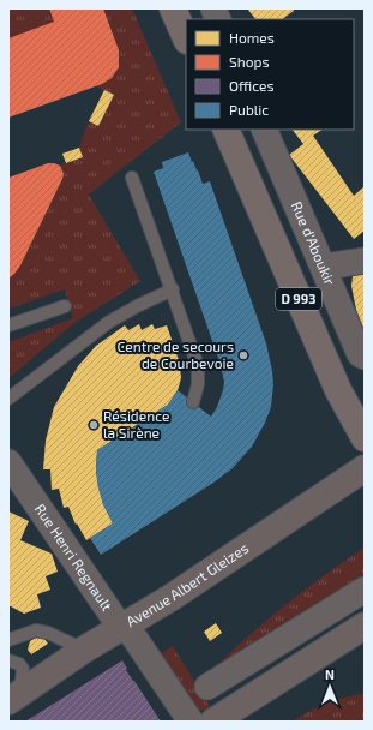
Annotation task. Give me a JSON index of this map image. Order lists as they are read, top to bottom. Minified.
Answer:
{"streets":{"main road":["D 993","Avenue Albert Gleizes"],"street":["Rue d'Aboukir","Rue Henri Regnault"]},"crossings":[["Rue Henri Regnault","Avenue Albert Gleizes"]],"places":["Centre de secours de Courbevoie","Résidence la Sirène"],"legend":["Homes","Shops","Offices","Public"],"north":"top"}
